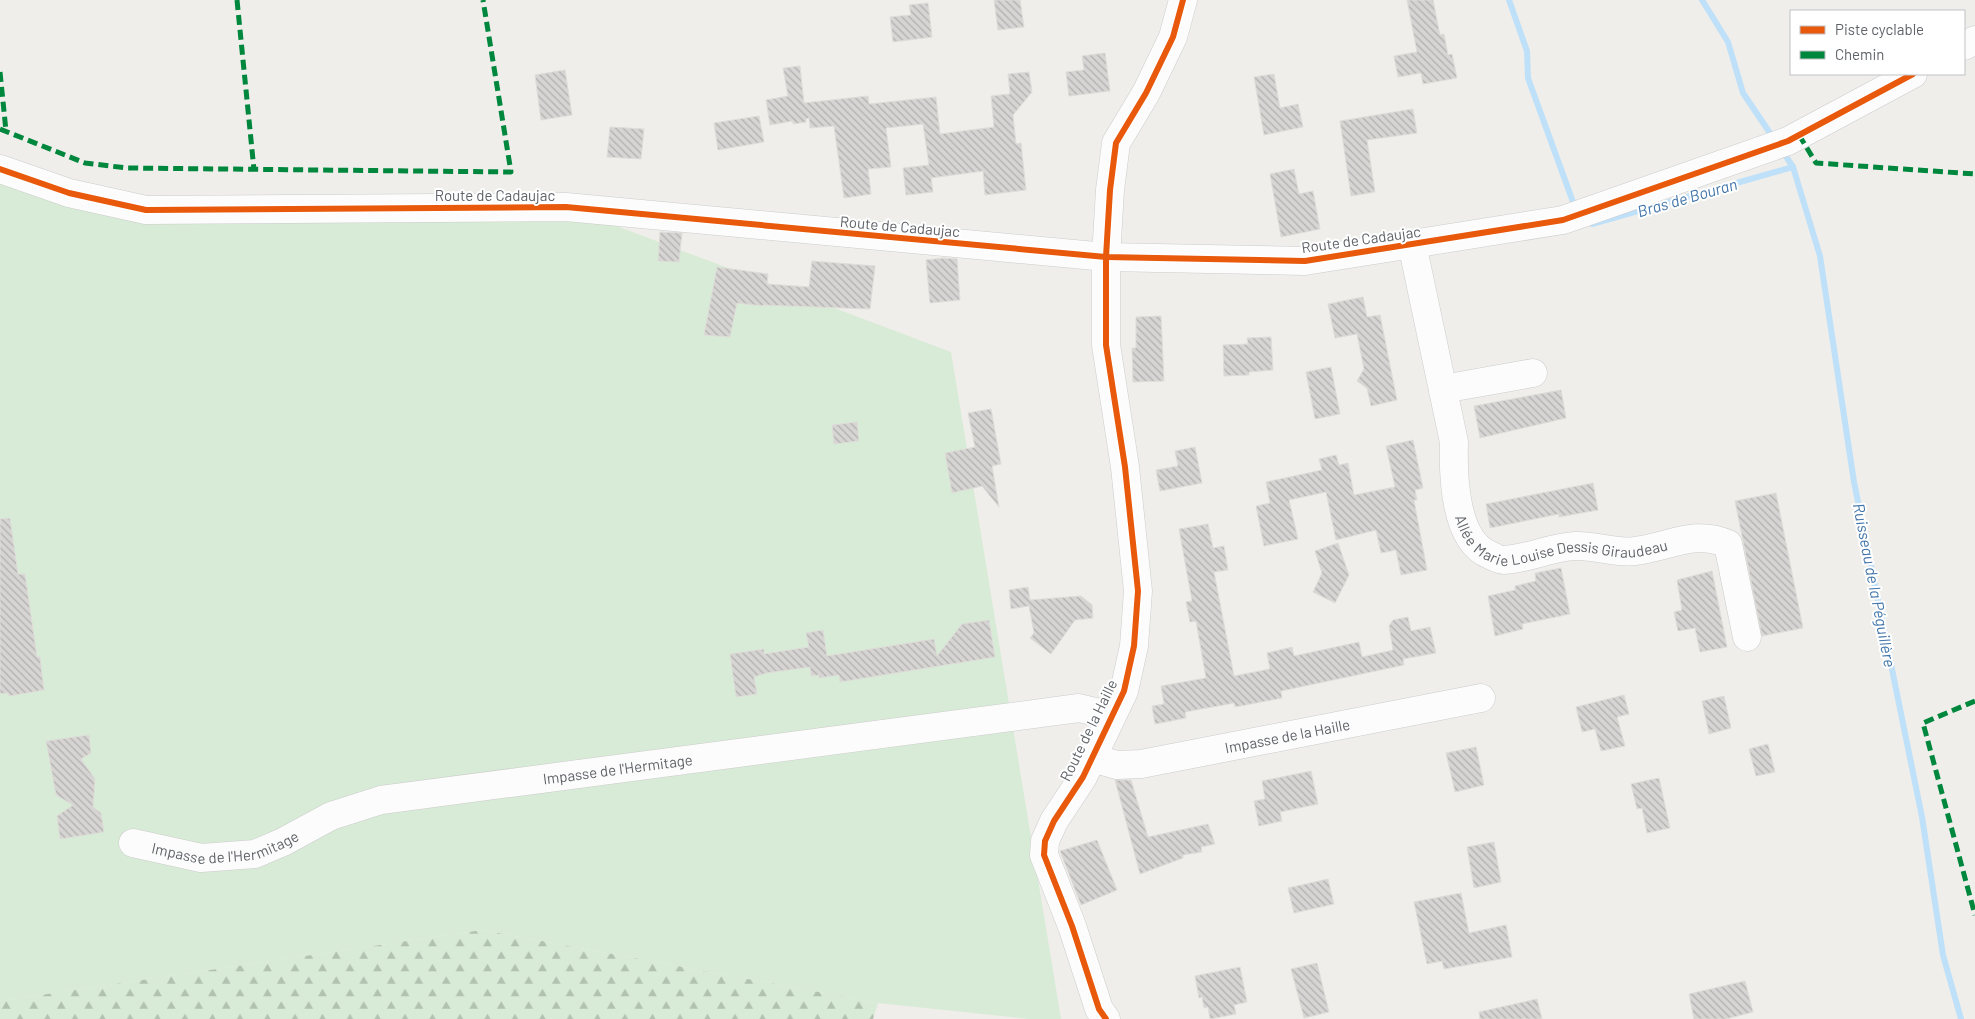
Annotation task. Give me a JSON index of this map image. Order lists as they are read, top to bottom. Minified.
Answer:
{"streets":{"street":["Route de Cadaujac","Allée Marie Louise Dessis Giraudeau","Route de la Haille","Impasse de la Haille","Impasse de l'Hermitage"]},"crossings":[["Route de Cadaujac","Allée Marie Louise Dessis Giraudeau"],["Route de Cadaujac","Route de la Haille"],["Route de la Haille","Impasse de la Haille"],["Route de la Haille","Impasse de l'Hermitage"]],"water":["Bras de Bouran","Ruisseau de la Péguillère"],"legend":["Piste cyclable","Chemin"]}
